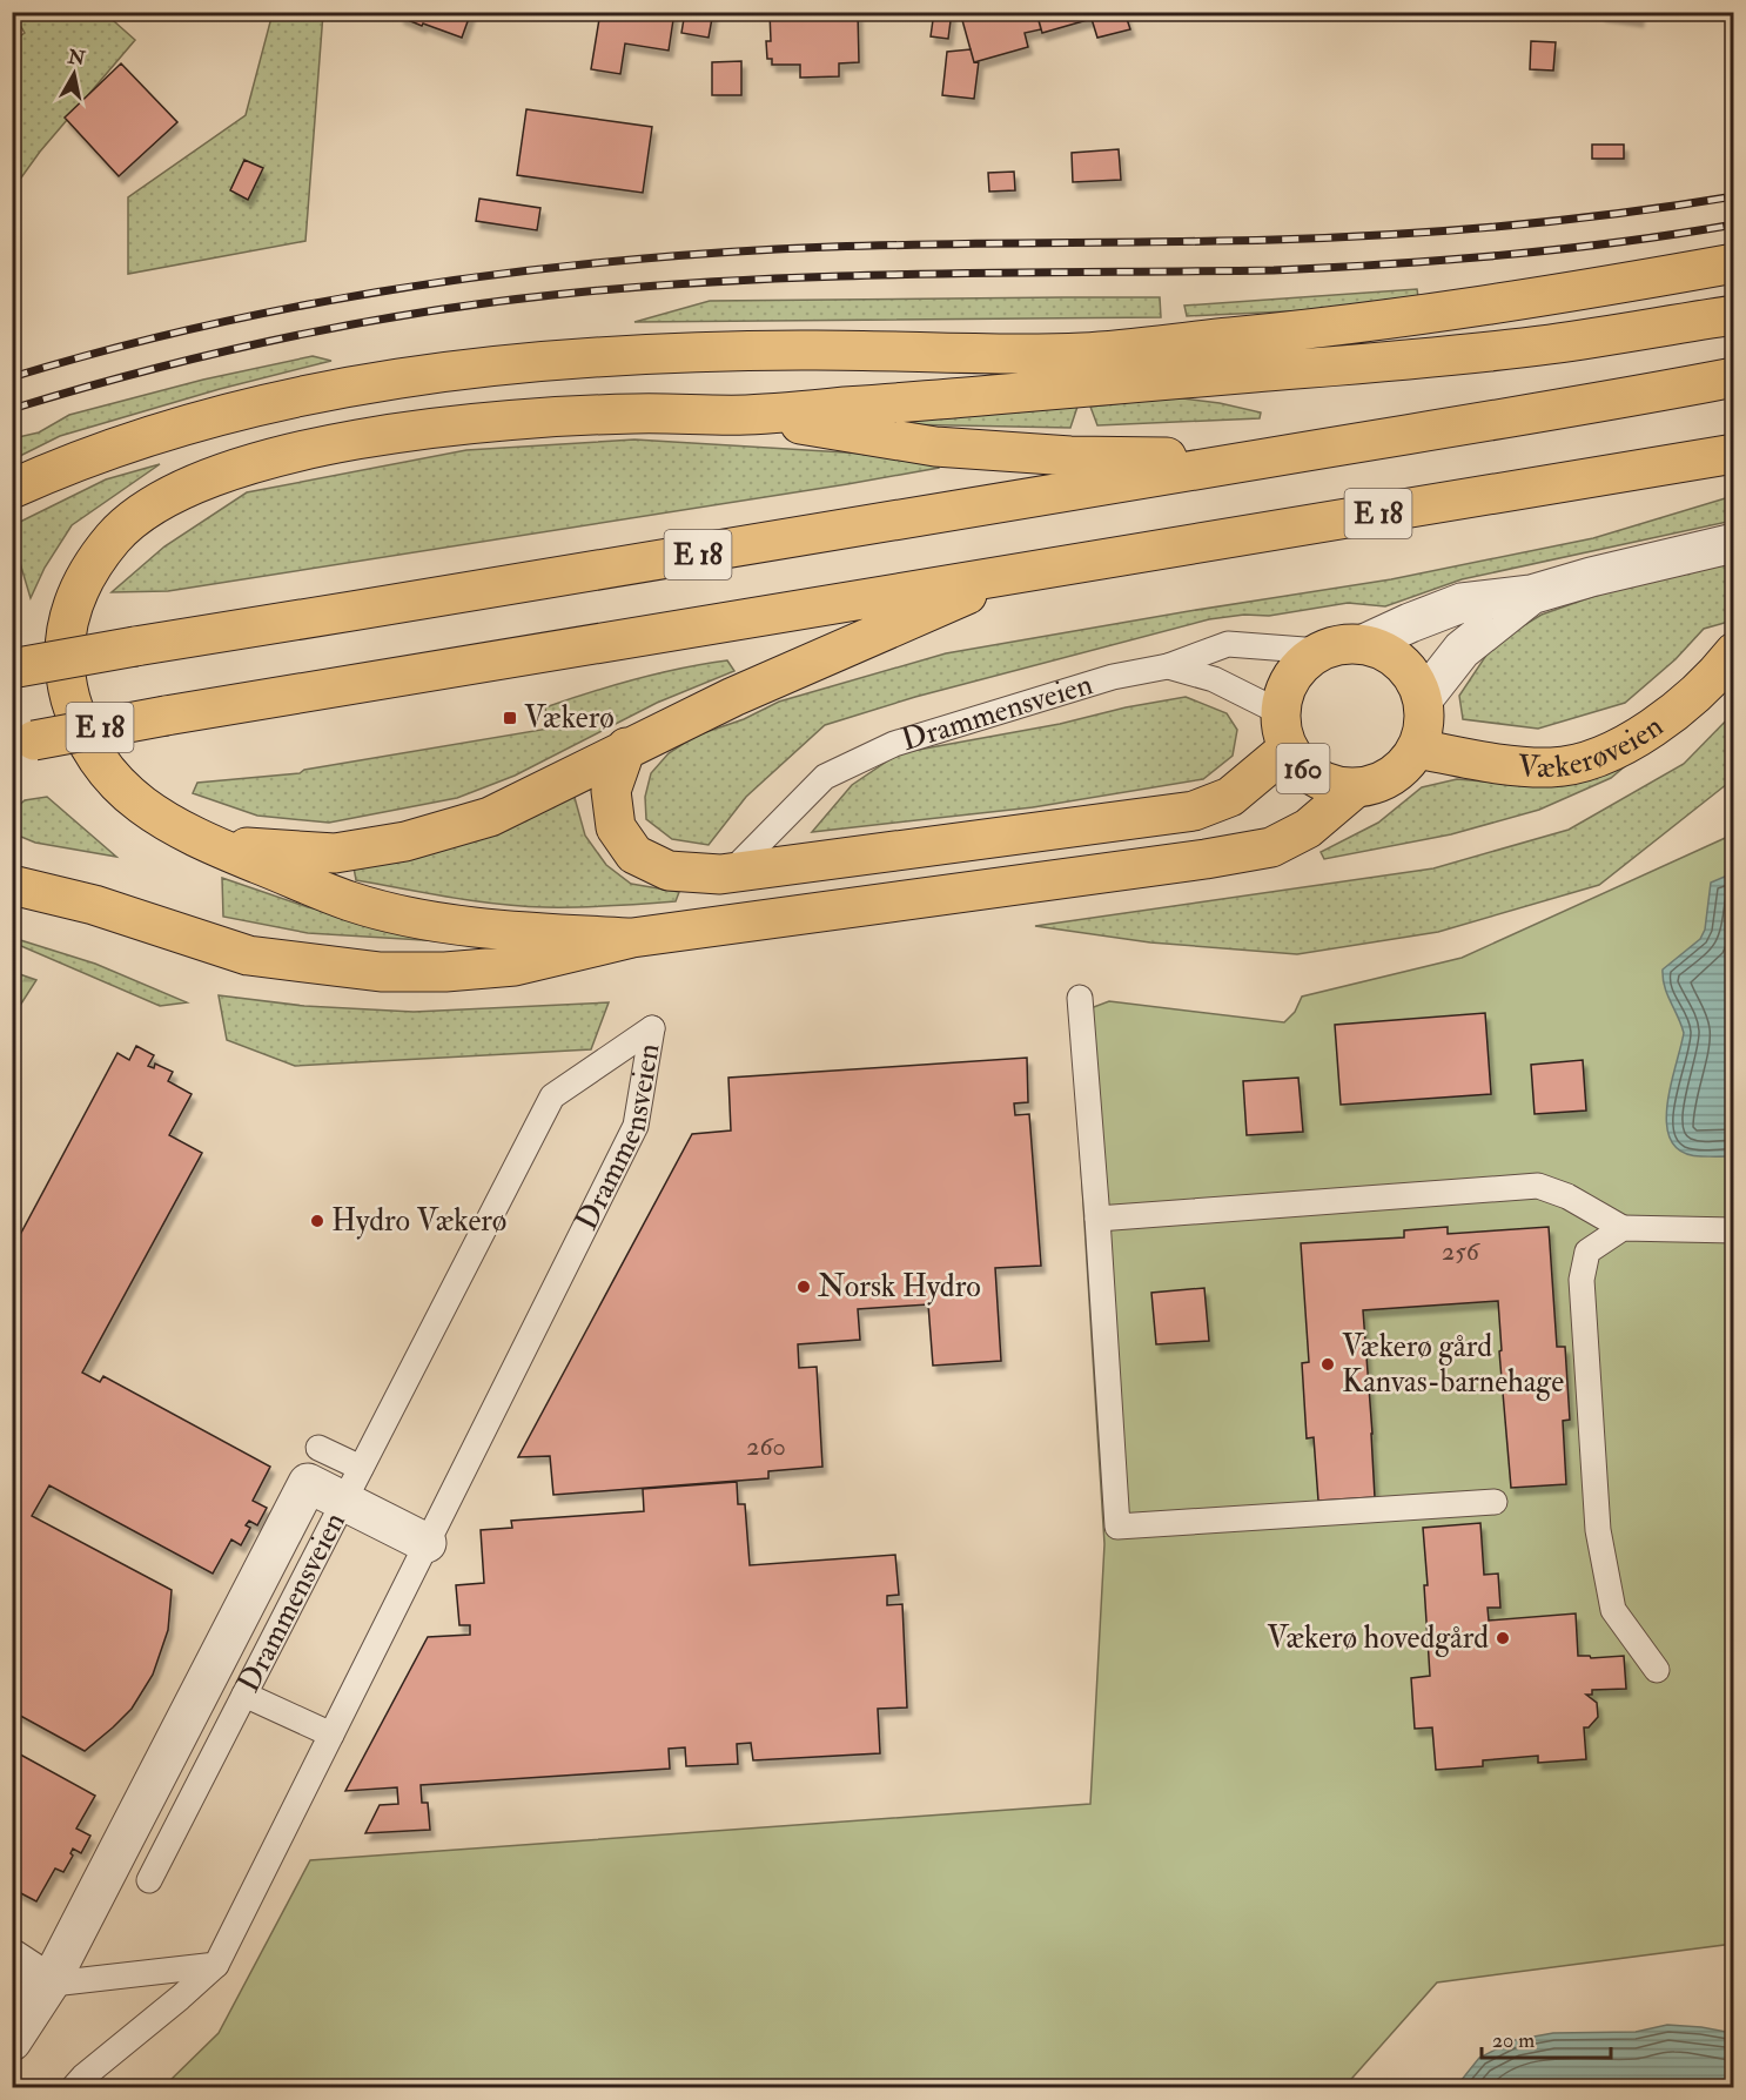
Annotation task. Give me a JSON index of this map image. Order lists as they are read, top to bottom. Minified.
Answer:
{"streets":{"main road":["E 18","Vækerøveien","160"],"lane":["Drammensveien"]},"crossings":[["Drammensveien","Vækerøveien"],["Drammensveien","160"],["Vækerøveien","160"]],"places":{"transit":["Vækerø"],"other":["Hydro Vækerø","Norsk Hydro","Vækerø gård Kanvas-barnehage","Vækerø hovedgård"]},"house_numbers":["256","260"],"scale_bar":"20 m","north":"top"}
